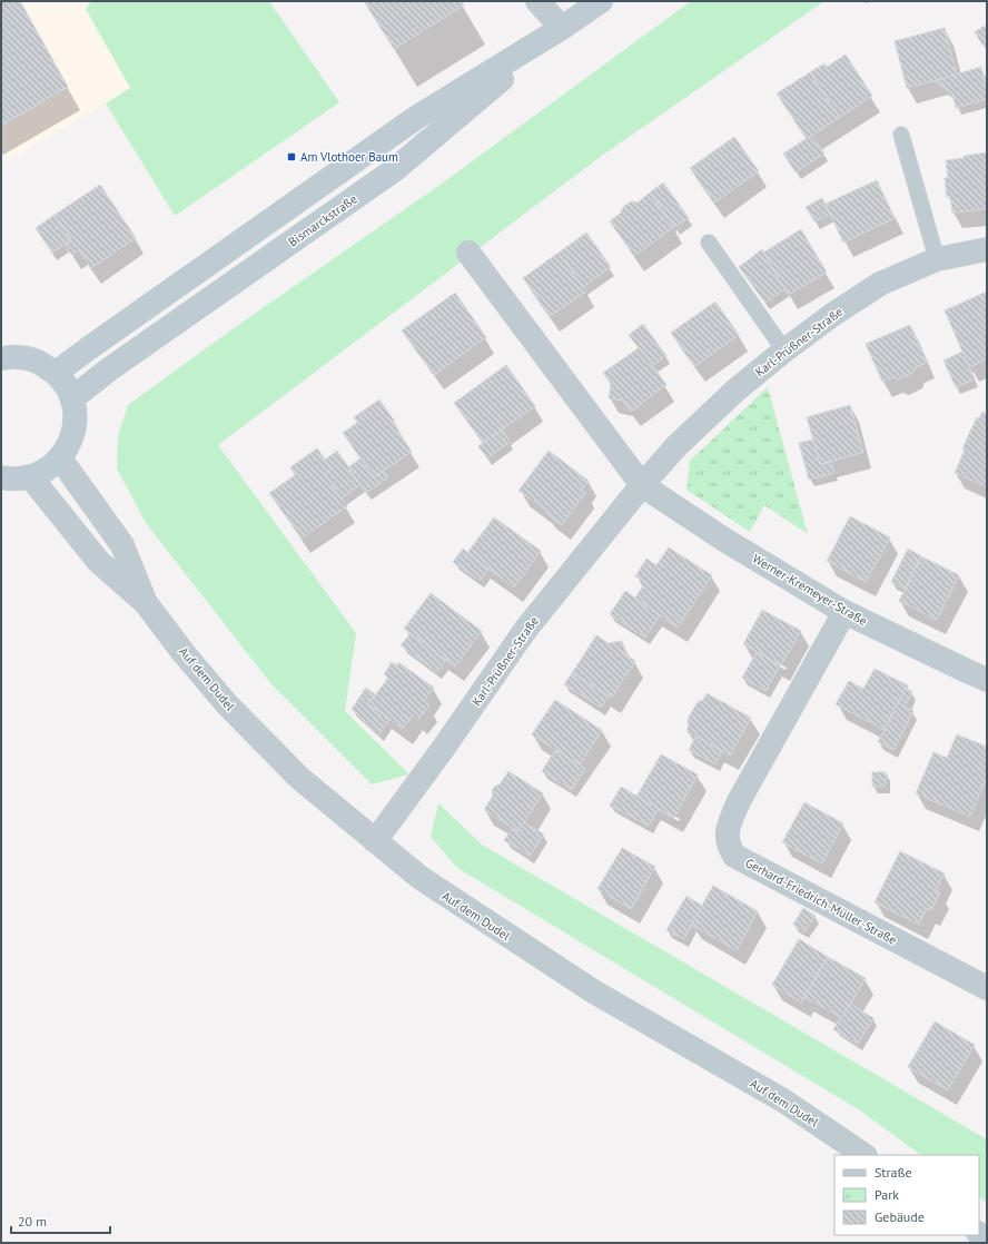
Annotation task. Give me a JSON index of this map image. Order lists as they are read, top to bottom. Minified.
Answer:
{"streets":{"main road":["Bismarckstraße"],"street":["Karl-Prüßner-Straße","Werner-Kremeyer-Straße","Auf dem Dudel","Gerhard-Friedrich-Müller-Straße"]},"crossings":[["Karl-Prüßner-Straße","Werner-Kremeyer-Straße"],["Karl-Prüßner-Straße","Auf dem Dudel"],["Werner-Kremeyer-Straße","Gerhard-Friedrich-Müller-Straße"]],"places":{"transit":["Am Vlothoer Baum"]},"legend":["Straße","Park","Gebäude"],"scale_bar":"20 m"}
